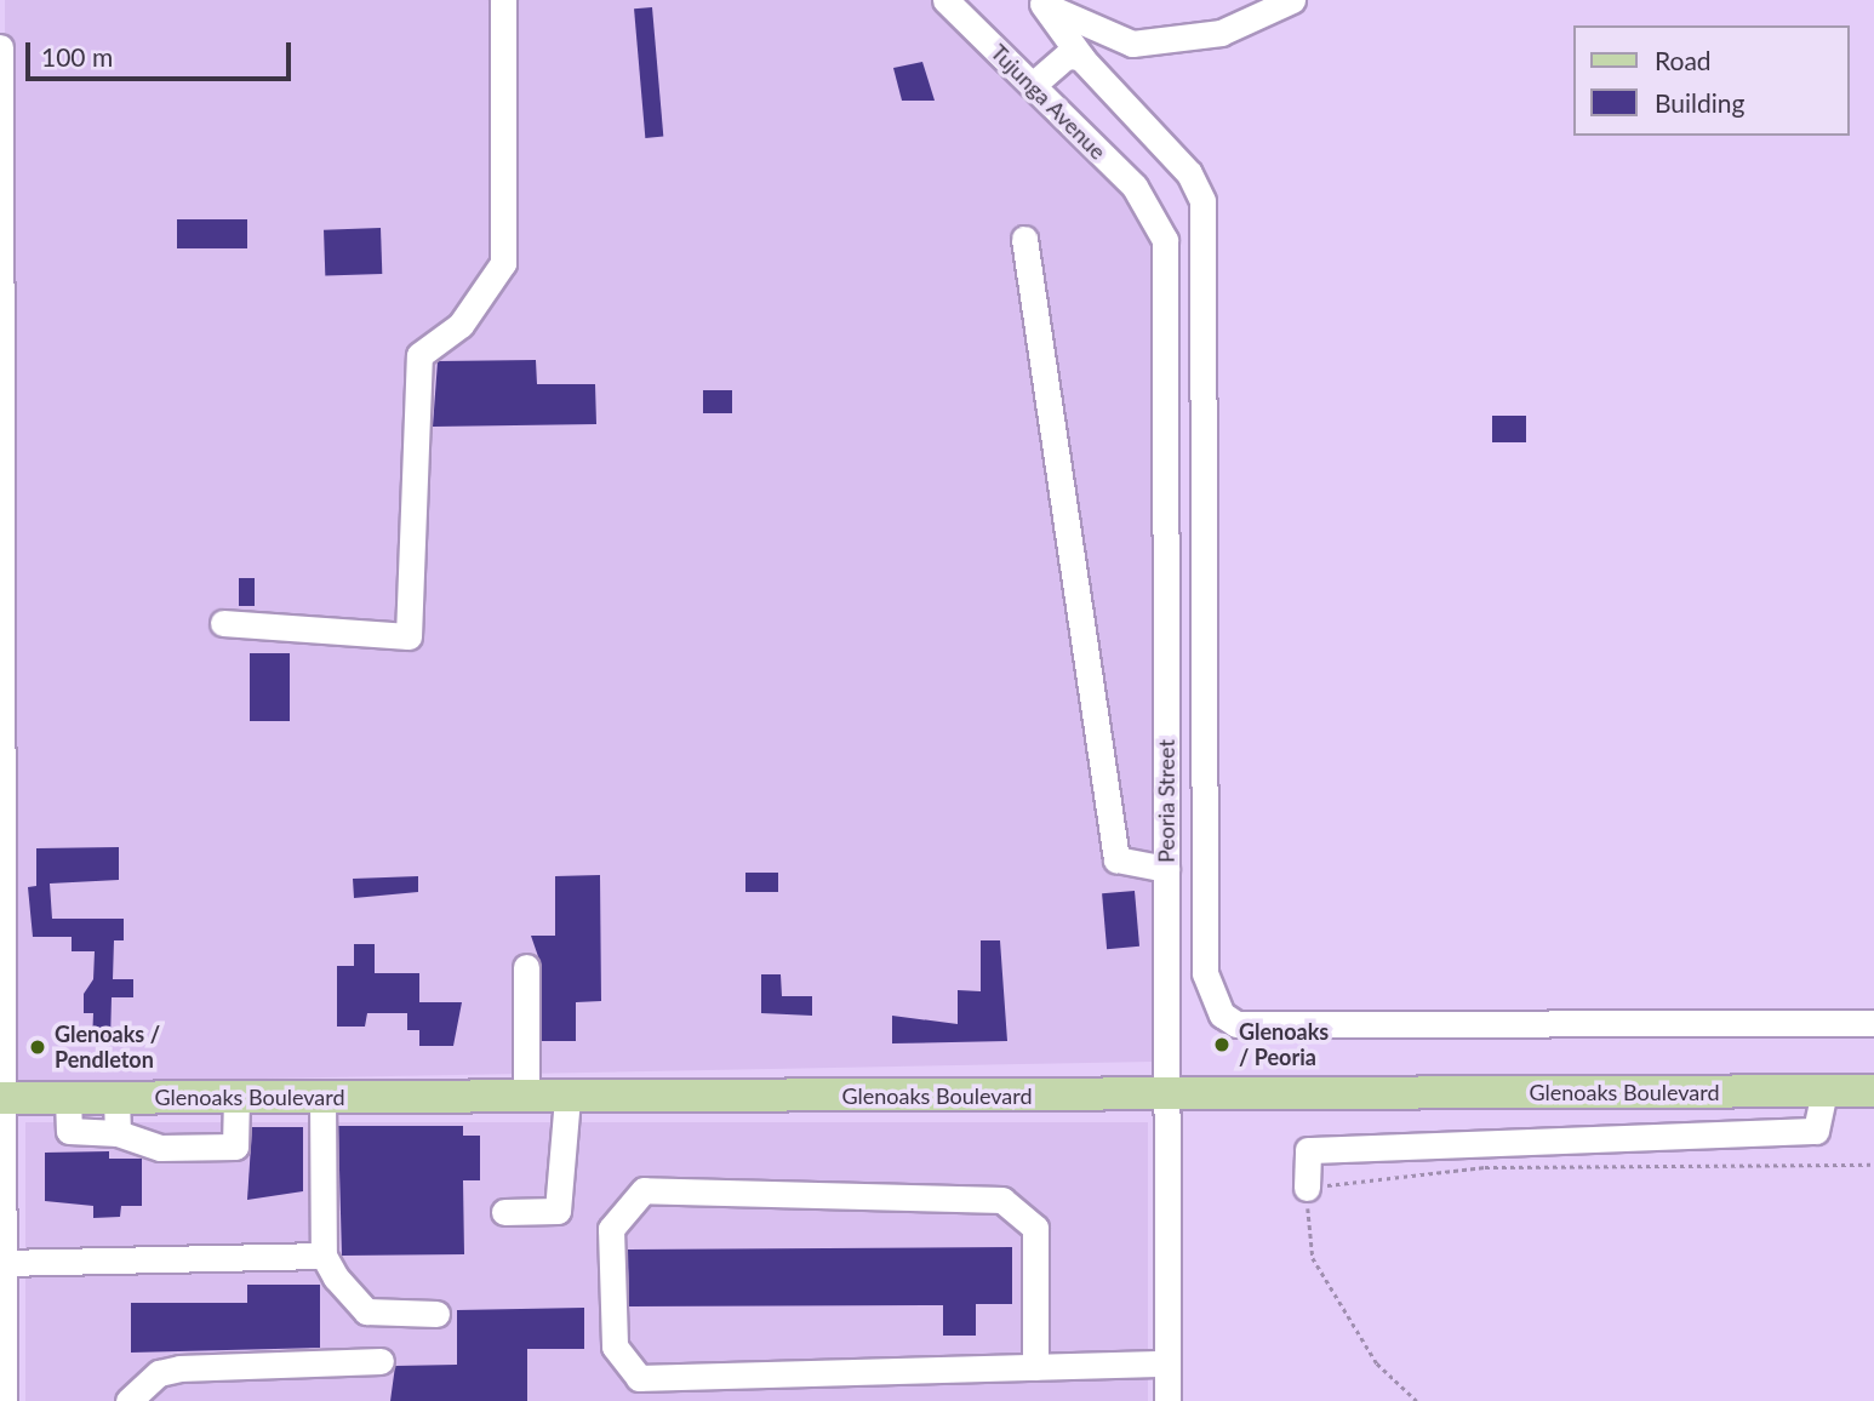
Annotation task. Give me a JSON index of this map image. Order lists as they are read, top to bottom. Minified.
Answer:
{"streets":{"main road":["Glenoaks Boulevard"],"street":["Tujunga Avenue","Peoria Street"]},"crossings":[["Tujunga Avenue","Peoria Street"],["Peoria Street","Glenoaks Boulevard"]],"places":["Glenoaks / Peoria","Glenoaks / Pendleton"],"legend":["Road","Building"],"scale_bar":"100 m"}
